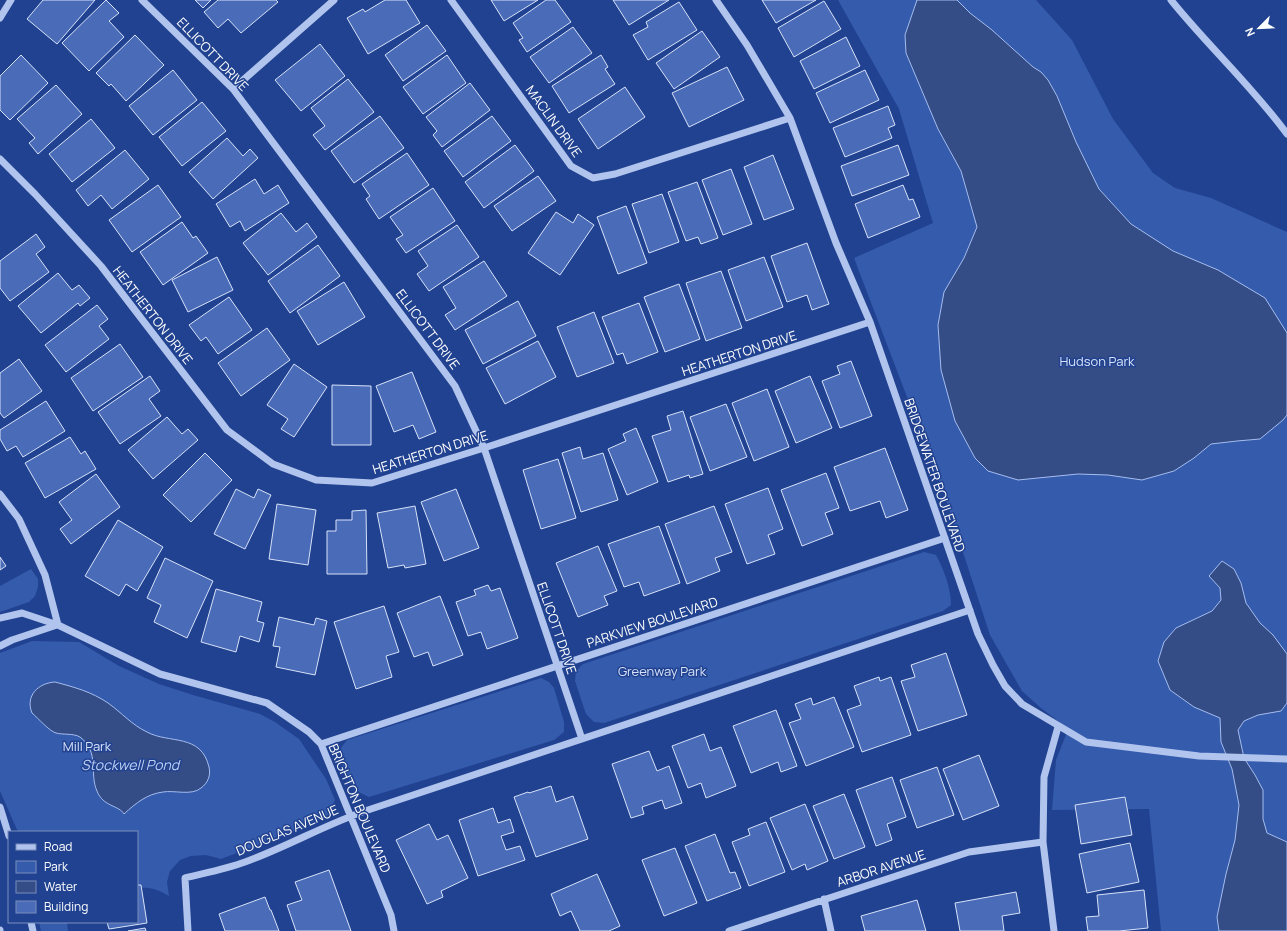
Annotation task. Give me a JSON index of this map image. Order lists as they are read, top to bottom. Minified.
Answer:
{"streets":{"street":["ELLICOTT DRIVE","MACLIN DRIVE","HEATHERTON DRIVE","BRIDGEWATER BOULEVARD","PARKVIEW BOULEVARD","BRIGHTON BOULEVARD","DOUGLAS AVENUE","ARBOR AVENUE"]},"crossings":[["ELLICOTT DRIVE","HEATHERTON DRIVE"],["ELLICOTT DRIVE","PARKVIEW BOULEVARD"],["MACLIN DRIVE","BRIDGEWATER BOULEVARD"],["HEATHERTON DRIVE","BRIDGEWATER BOULEVARD"],["BRIDGEWATER BOULEVARD","PARKVIEW BOULEVARD"],["PARKVIEW BOULEVARD","BRIGHTON BOULEVARD"],["BRIGHTON BOULEVARD","DOUGLAS AVENUE"]],"water":["Stockwell Pond"],"parks":["Hudson Park","Greenway Park","Mill Park"],"legend":["Road","Park","Water","Building"],"north":"bottom left"}
